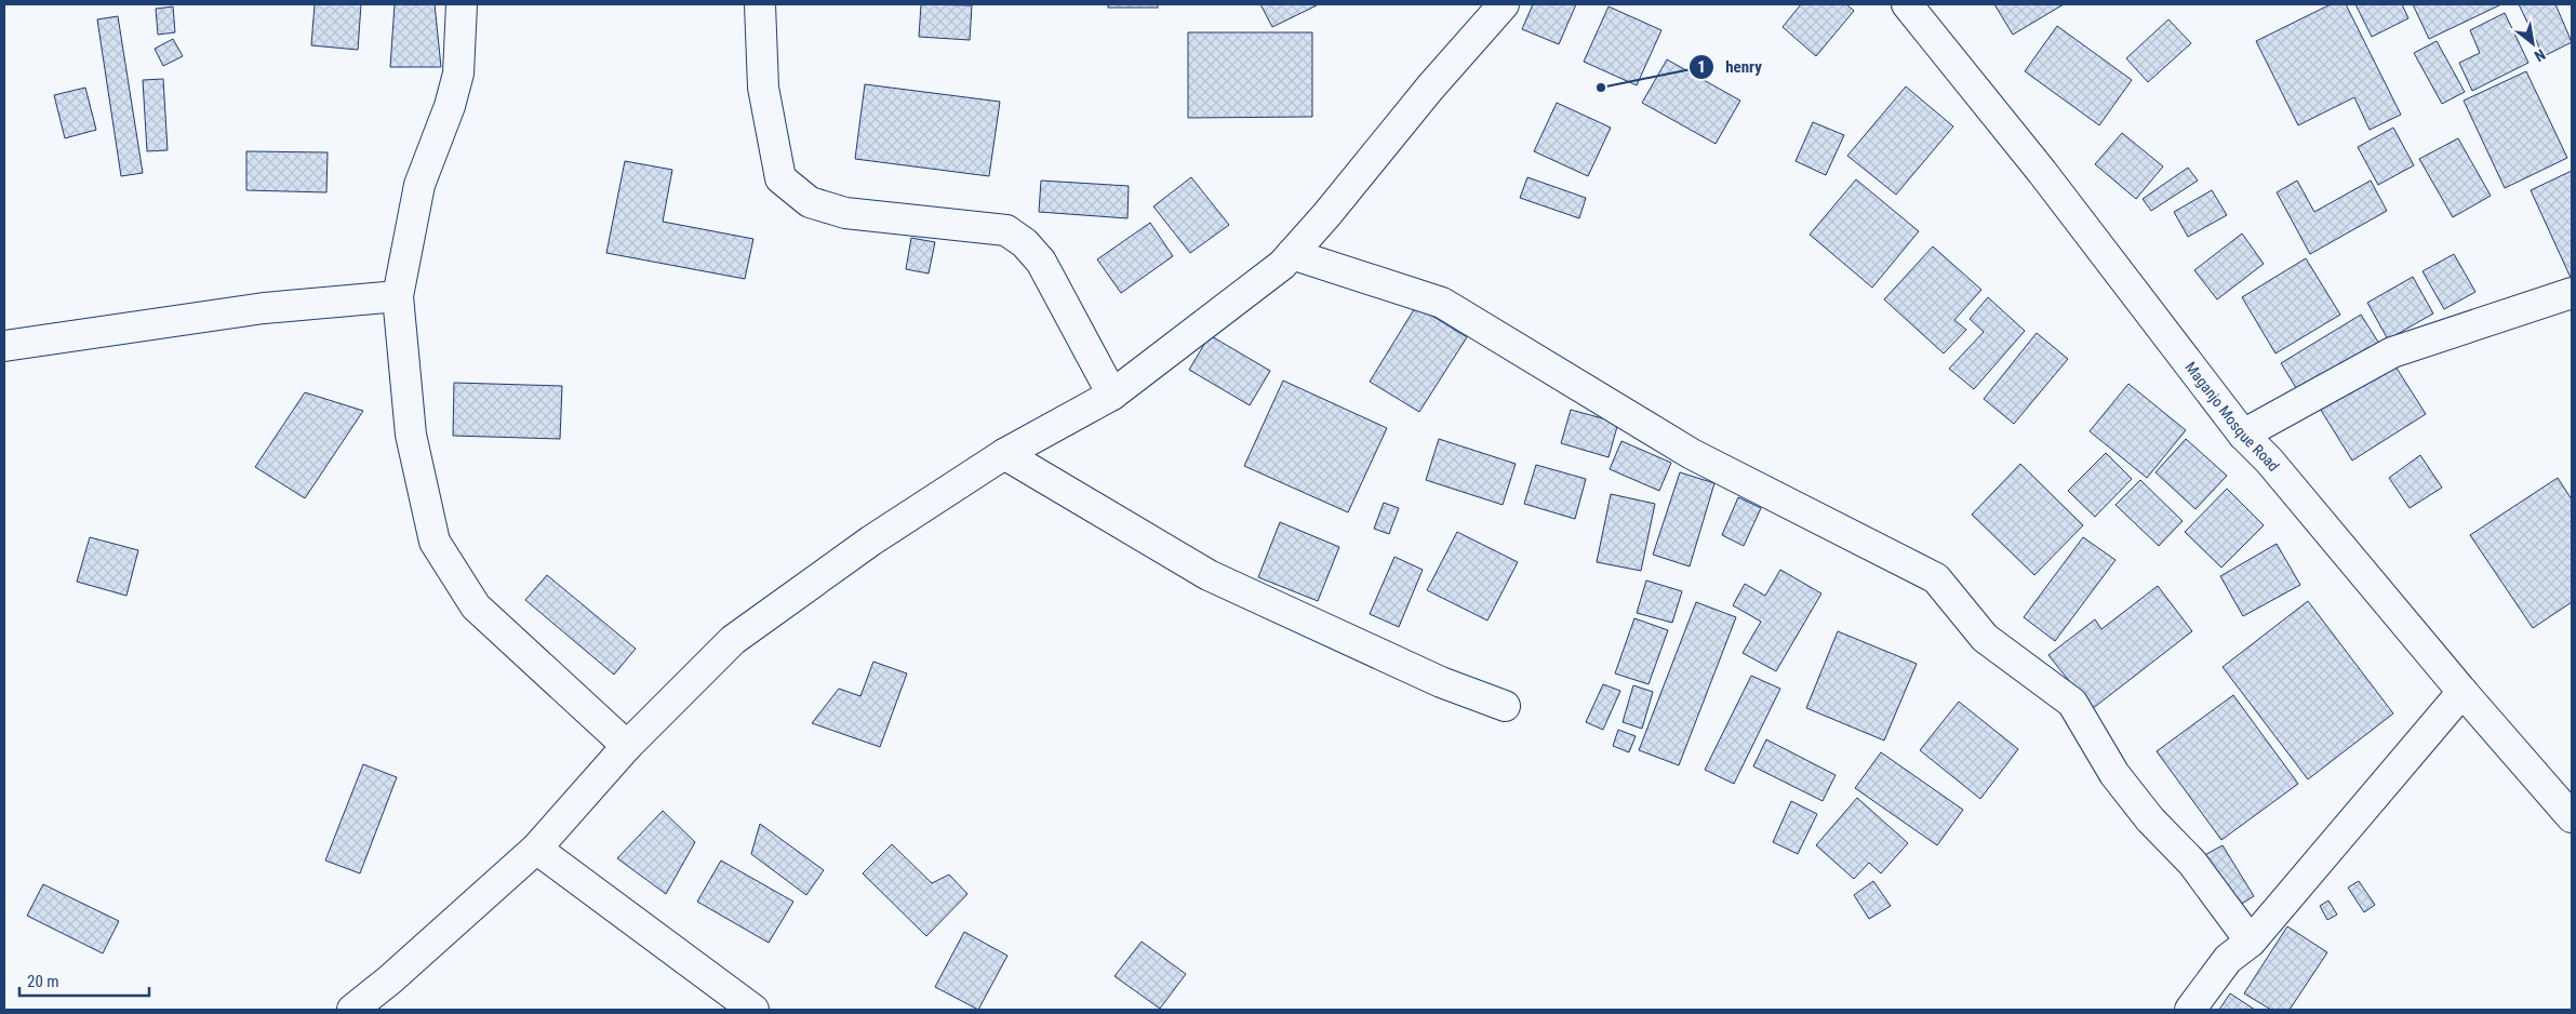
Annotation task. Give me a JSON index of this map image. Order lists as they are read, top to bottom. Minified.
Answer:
{"streets":{"street":["Maganjo Mosque Road"]},"places":["henry"],"scale_bar":"20 m","north":"bottom right"}
